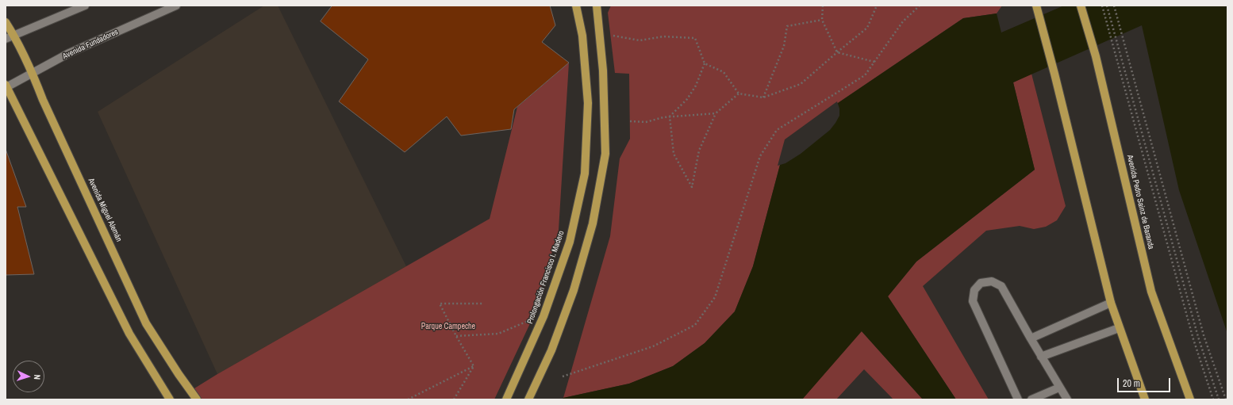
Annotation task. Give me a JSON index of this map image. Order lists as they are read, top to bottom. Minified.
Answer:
{"streets":{"main road":["Avenida Pedro Sainz de Baranda","Avenida Miguel Alemán","Prolongación Francisco I. Madero"],"street":["Avenida Fundadores"]},"crossings":[["Avenida Fundadores","Avenida Miguel Alemán"]],"parks":["Parque Campeche"],"scale_bar":"20 m","north":"right"}
